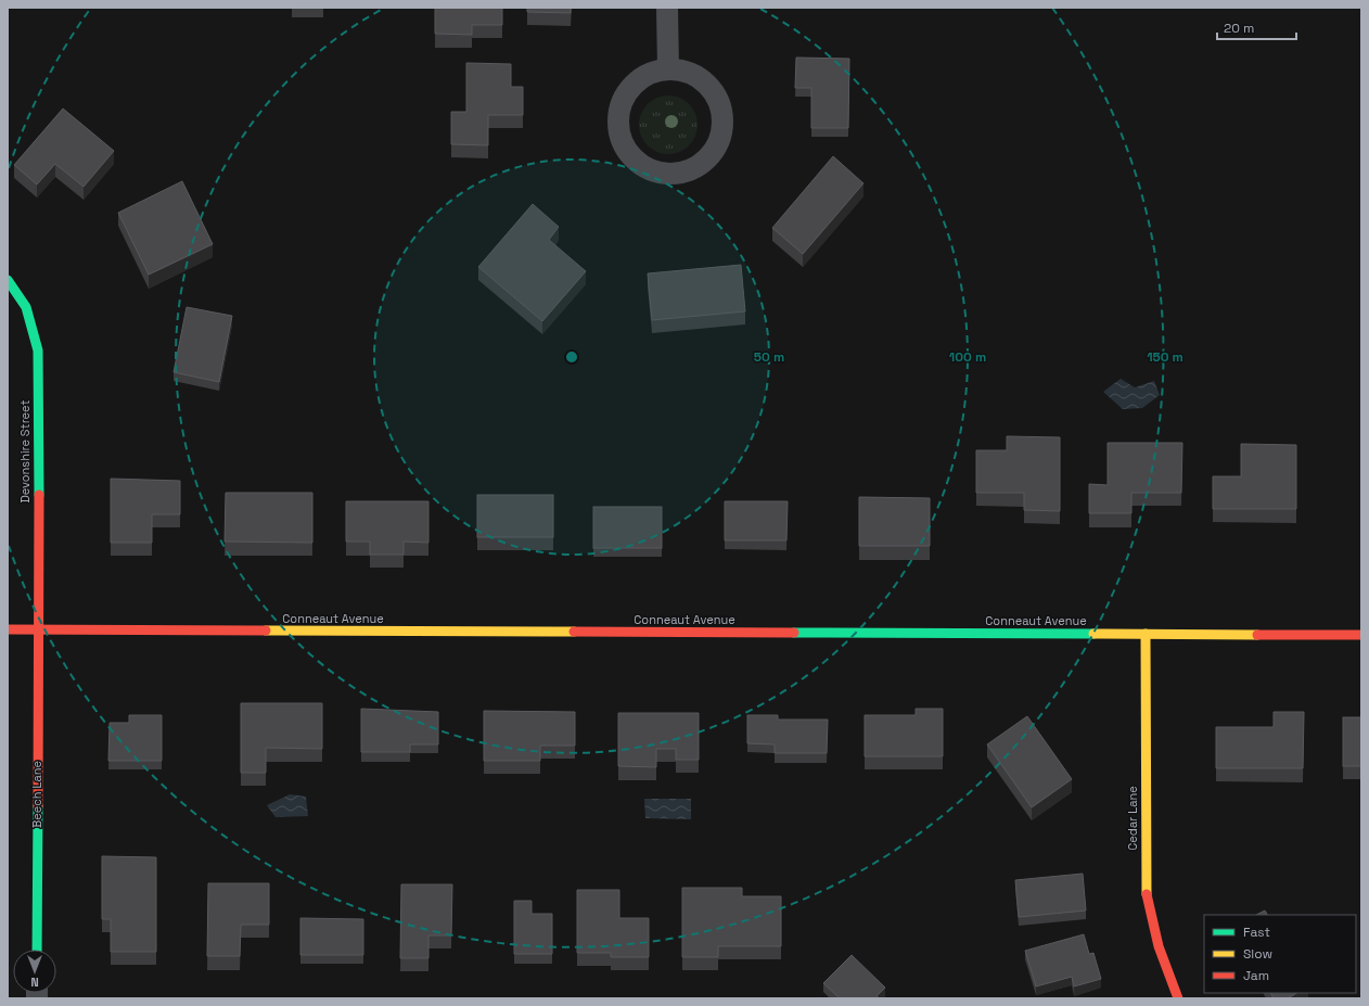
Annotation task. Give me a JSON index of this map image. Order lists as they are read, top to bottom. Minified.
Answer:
{"streets":{"street":["Devonshire Street","Conneaut Avenue","Beech Lane","Cedar Lane"]},"crossings":[["Devonshire Street","Conneaut Avenue"],["Devonshire Street","Beech Lane"],["Conneaut Avenue","Beech Lane"],["Conneaut Avenue","Cedar Lane"]],"legend":["Fast","Slow","Jam"],"scale_bar":"20 m","north":"bottom","rings":["50 m","100 m","150 m"]}
